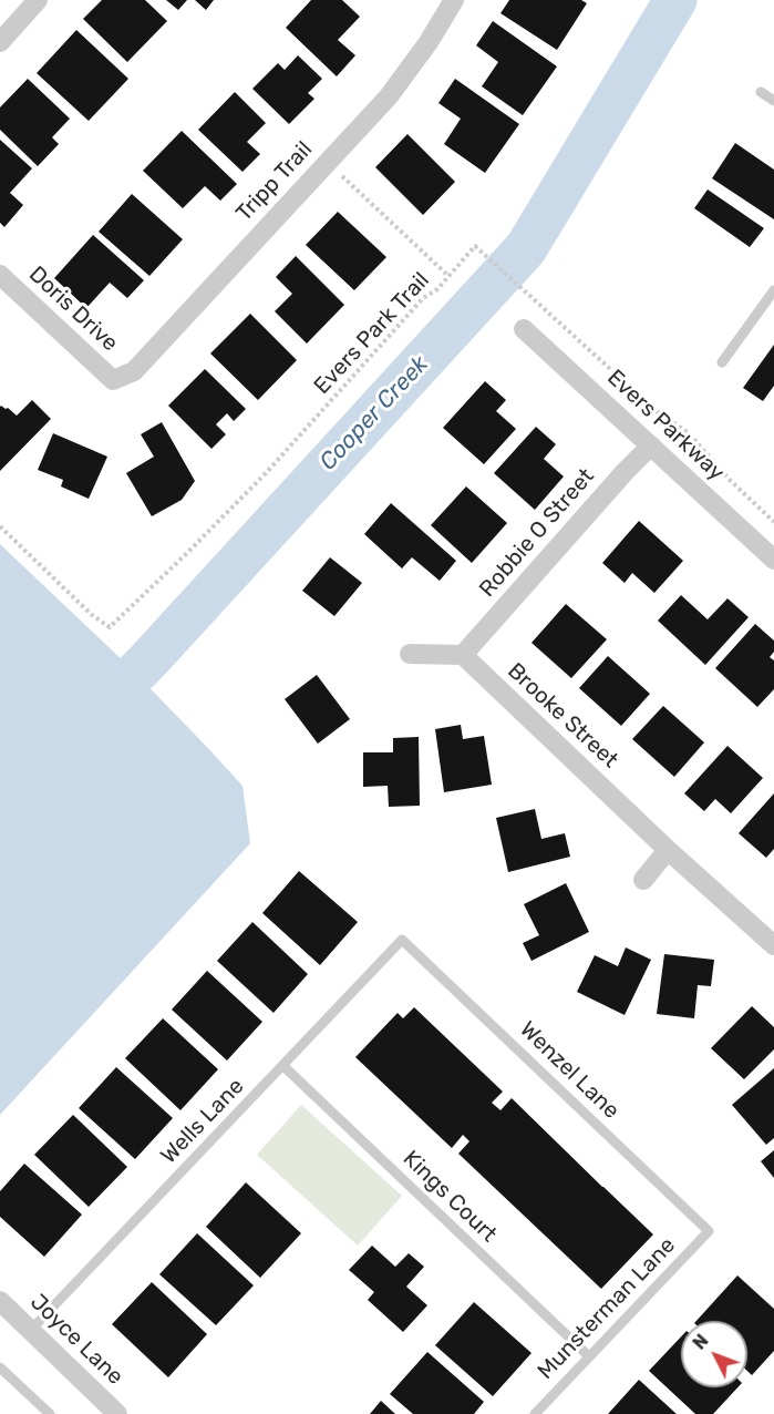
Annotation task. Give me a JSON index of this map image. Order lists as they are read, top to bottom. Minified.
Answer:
{"streets":{"street":["Tripp Trail","Doris Drive","Evers Parkway","Robbie O Street","Brooke Street","Joyce Lane"],"lane":["Wenzel Lane","Wells Lane","Kings Court","Munsterman Lane"],"path":["Evers Park Trail"]},"crossings":[["Tripp Trail","Doris Drive"],["Evers Parkway","Robbie O Street"],["Robbie O Street","Brooke Street"],["Wenzel Lane","Wells Lane"],["Wenzel Lane","Munsterman Lane"],["Wells Lane","Kings Court"],["Wells Lane","Joyce Lane"],["Kings Court","Munsterman Lane"]],"water":["Cooper Creek"],"north":"top left"}
